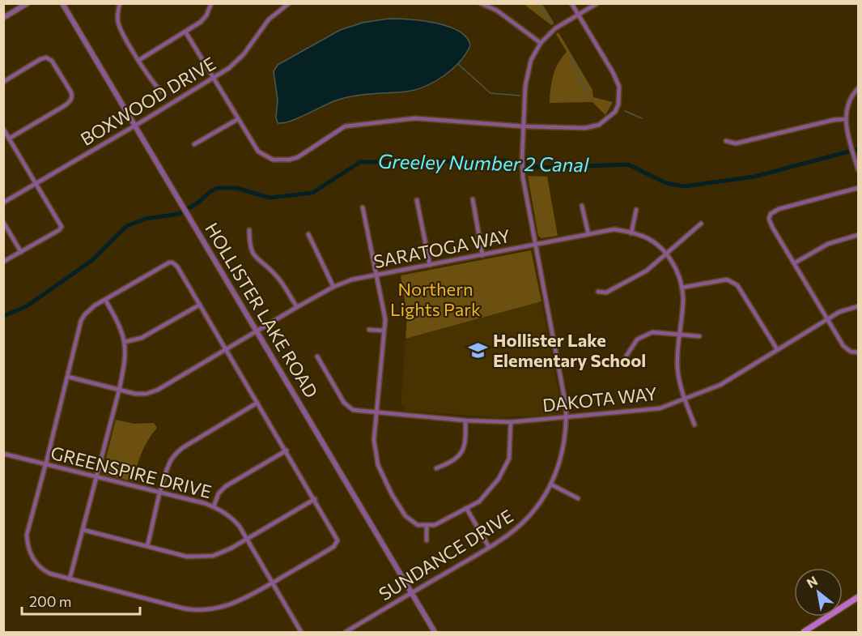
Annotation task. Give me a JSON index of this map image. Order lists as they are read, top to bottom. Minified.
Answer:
{"streets":{"street":["BOXWOOD DRIVE","SARATOGA WAY","HOLLISTER LAKE ROAD","DAKOTA WAY","GREENSPIRE DRIVE","SUNDANCE DRIVE"]},"crossings":[["BOXWOOD DRIVE","HOLLISTER LAKE ROAD"],["SARATOGA WAY","HOLLISTER LAKE ROAD"],["SARATOGA WAY","DAKOTA WAY"],["SARATOGA WAY","SUNDANCE DRIVE"],["HOLLISTER LAKE ROAD","SUNDANCE DRIVE"],["DAKOTA WAY","SUNDANCE DRIVE"]],"water":["Greeley Number 2 Canal"],"parks":["Northern Lights Park"],"places":{"school or university":["Hollister Lake Elementary School"]},"scale_bar":"200 m","north":"top left"}
